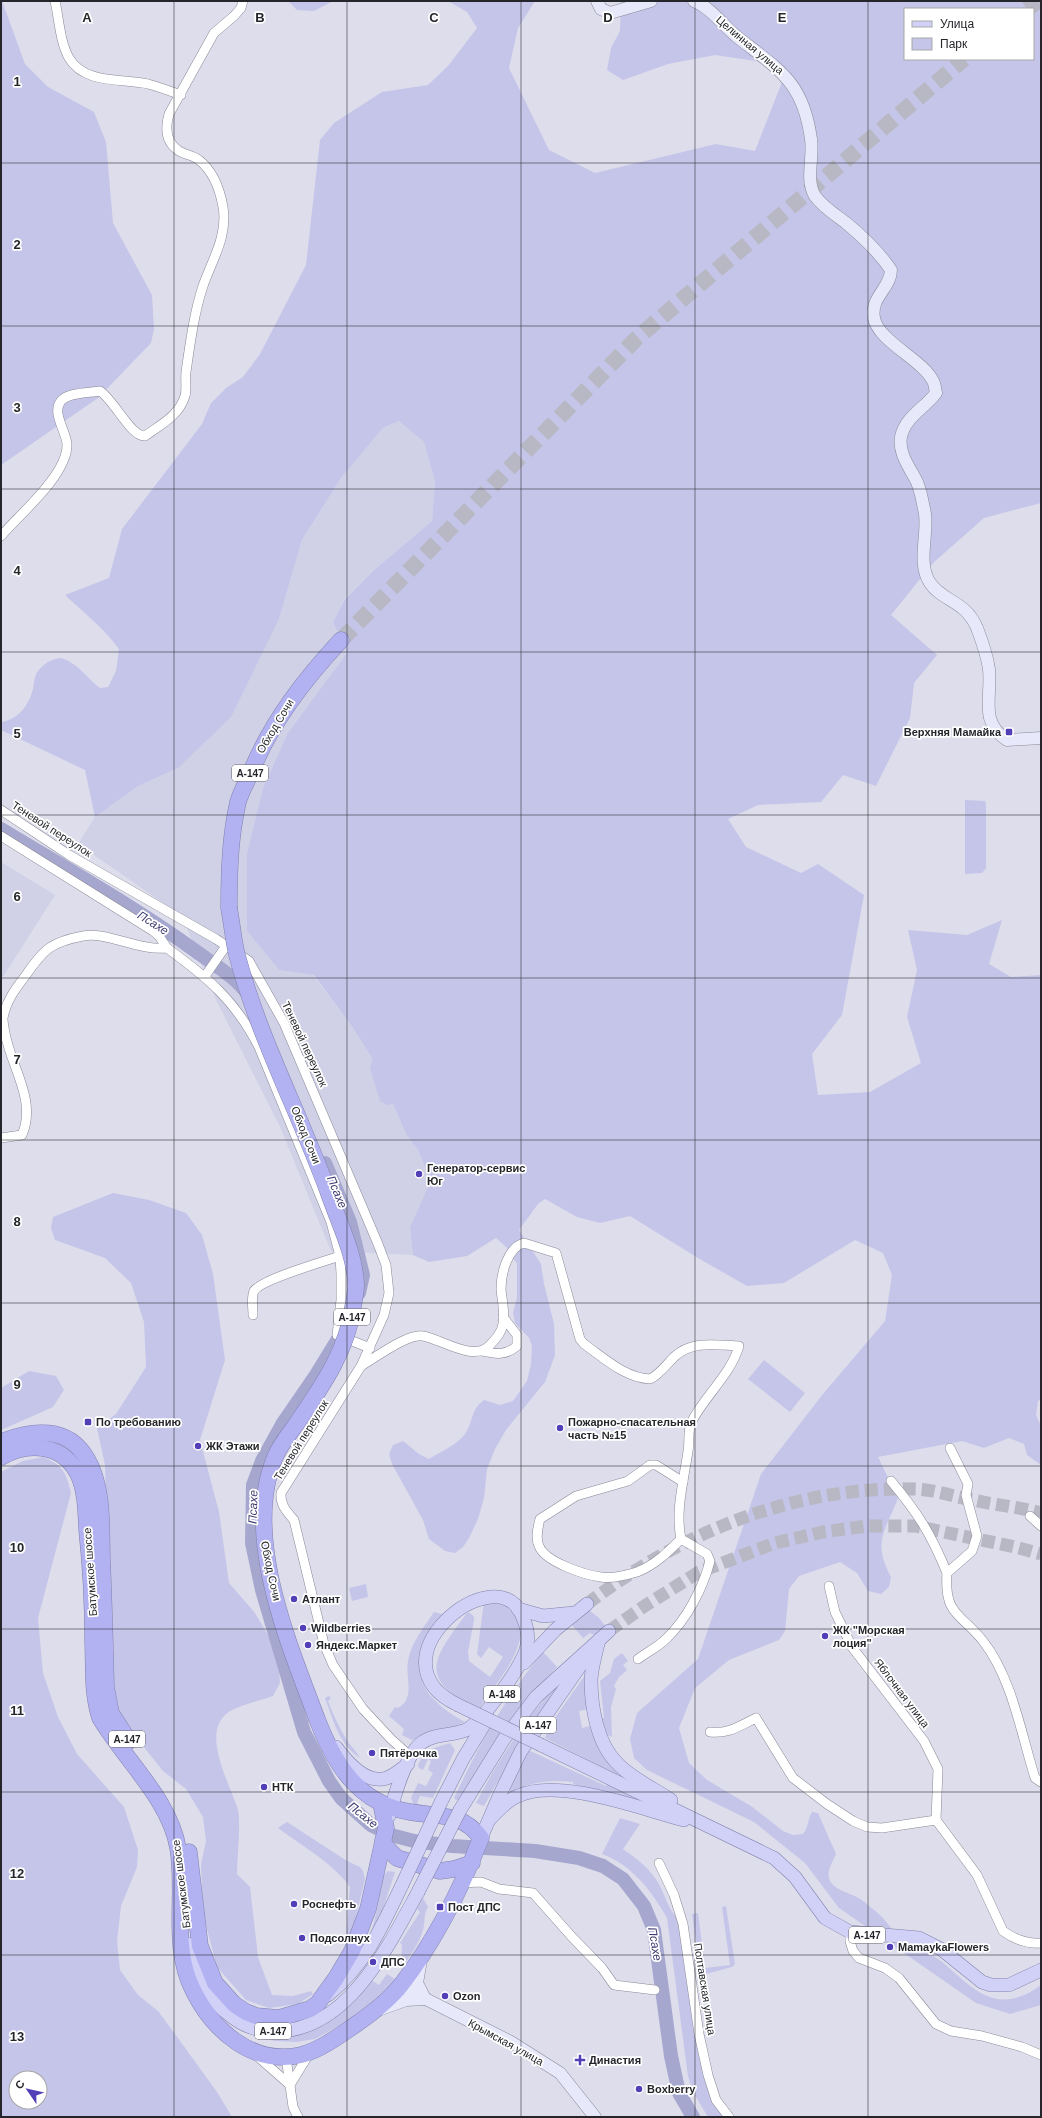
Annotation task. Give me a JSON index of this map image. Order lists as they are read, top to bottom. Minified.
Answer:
{"streets":{"highway":["Обход Сочи","А-147","Батумское шоссе"],"main road":["А-148"],"street":["Целинная улица","Теневой переулок","Яблочная улица","Полтавская улица","Крымская улица"]},"crossings":[["Обход Сочи","А-147"],["А-147","Батумское шоссе"],["А-147","А-148"],["А-147","Крымская улица"],["Батумское шоссе","А-148"]],"water":["Псахе"],"places":{"transit":["Верхняя Мамайка","По требованию","Пост ДПС"],"other":["Генератор-сервис Юг","Пожарно-спасательная часть №15","ЖК Этажи","Атлант","Wildberries","ЖК \"Морская лоция\"","Яндекс.Маркет","Пятёрочка","НТК","Роснефть","Подсолнух","MamaykaFlowers","ДПС","Ozon","Boxberry"],"health":["Династия"]},"legend":["Улица","Парк"],"north":"top left","grid":{"columns":["A","B","C","D","E"],"rows":["1","2","3","4","5","6","7","8","9","10","11","12","13"]}}
